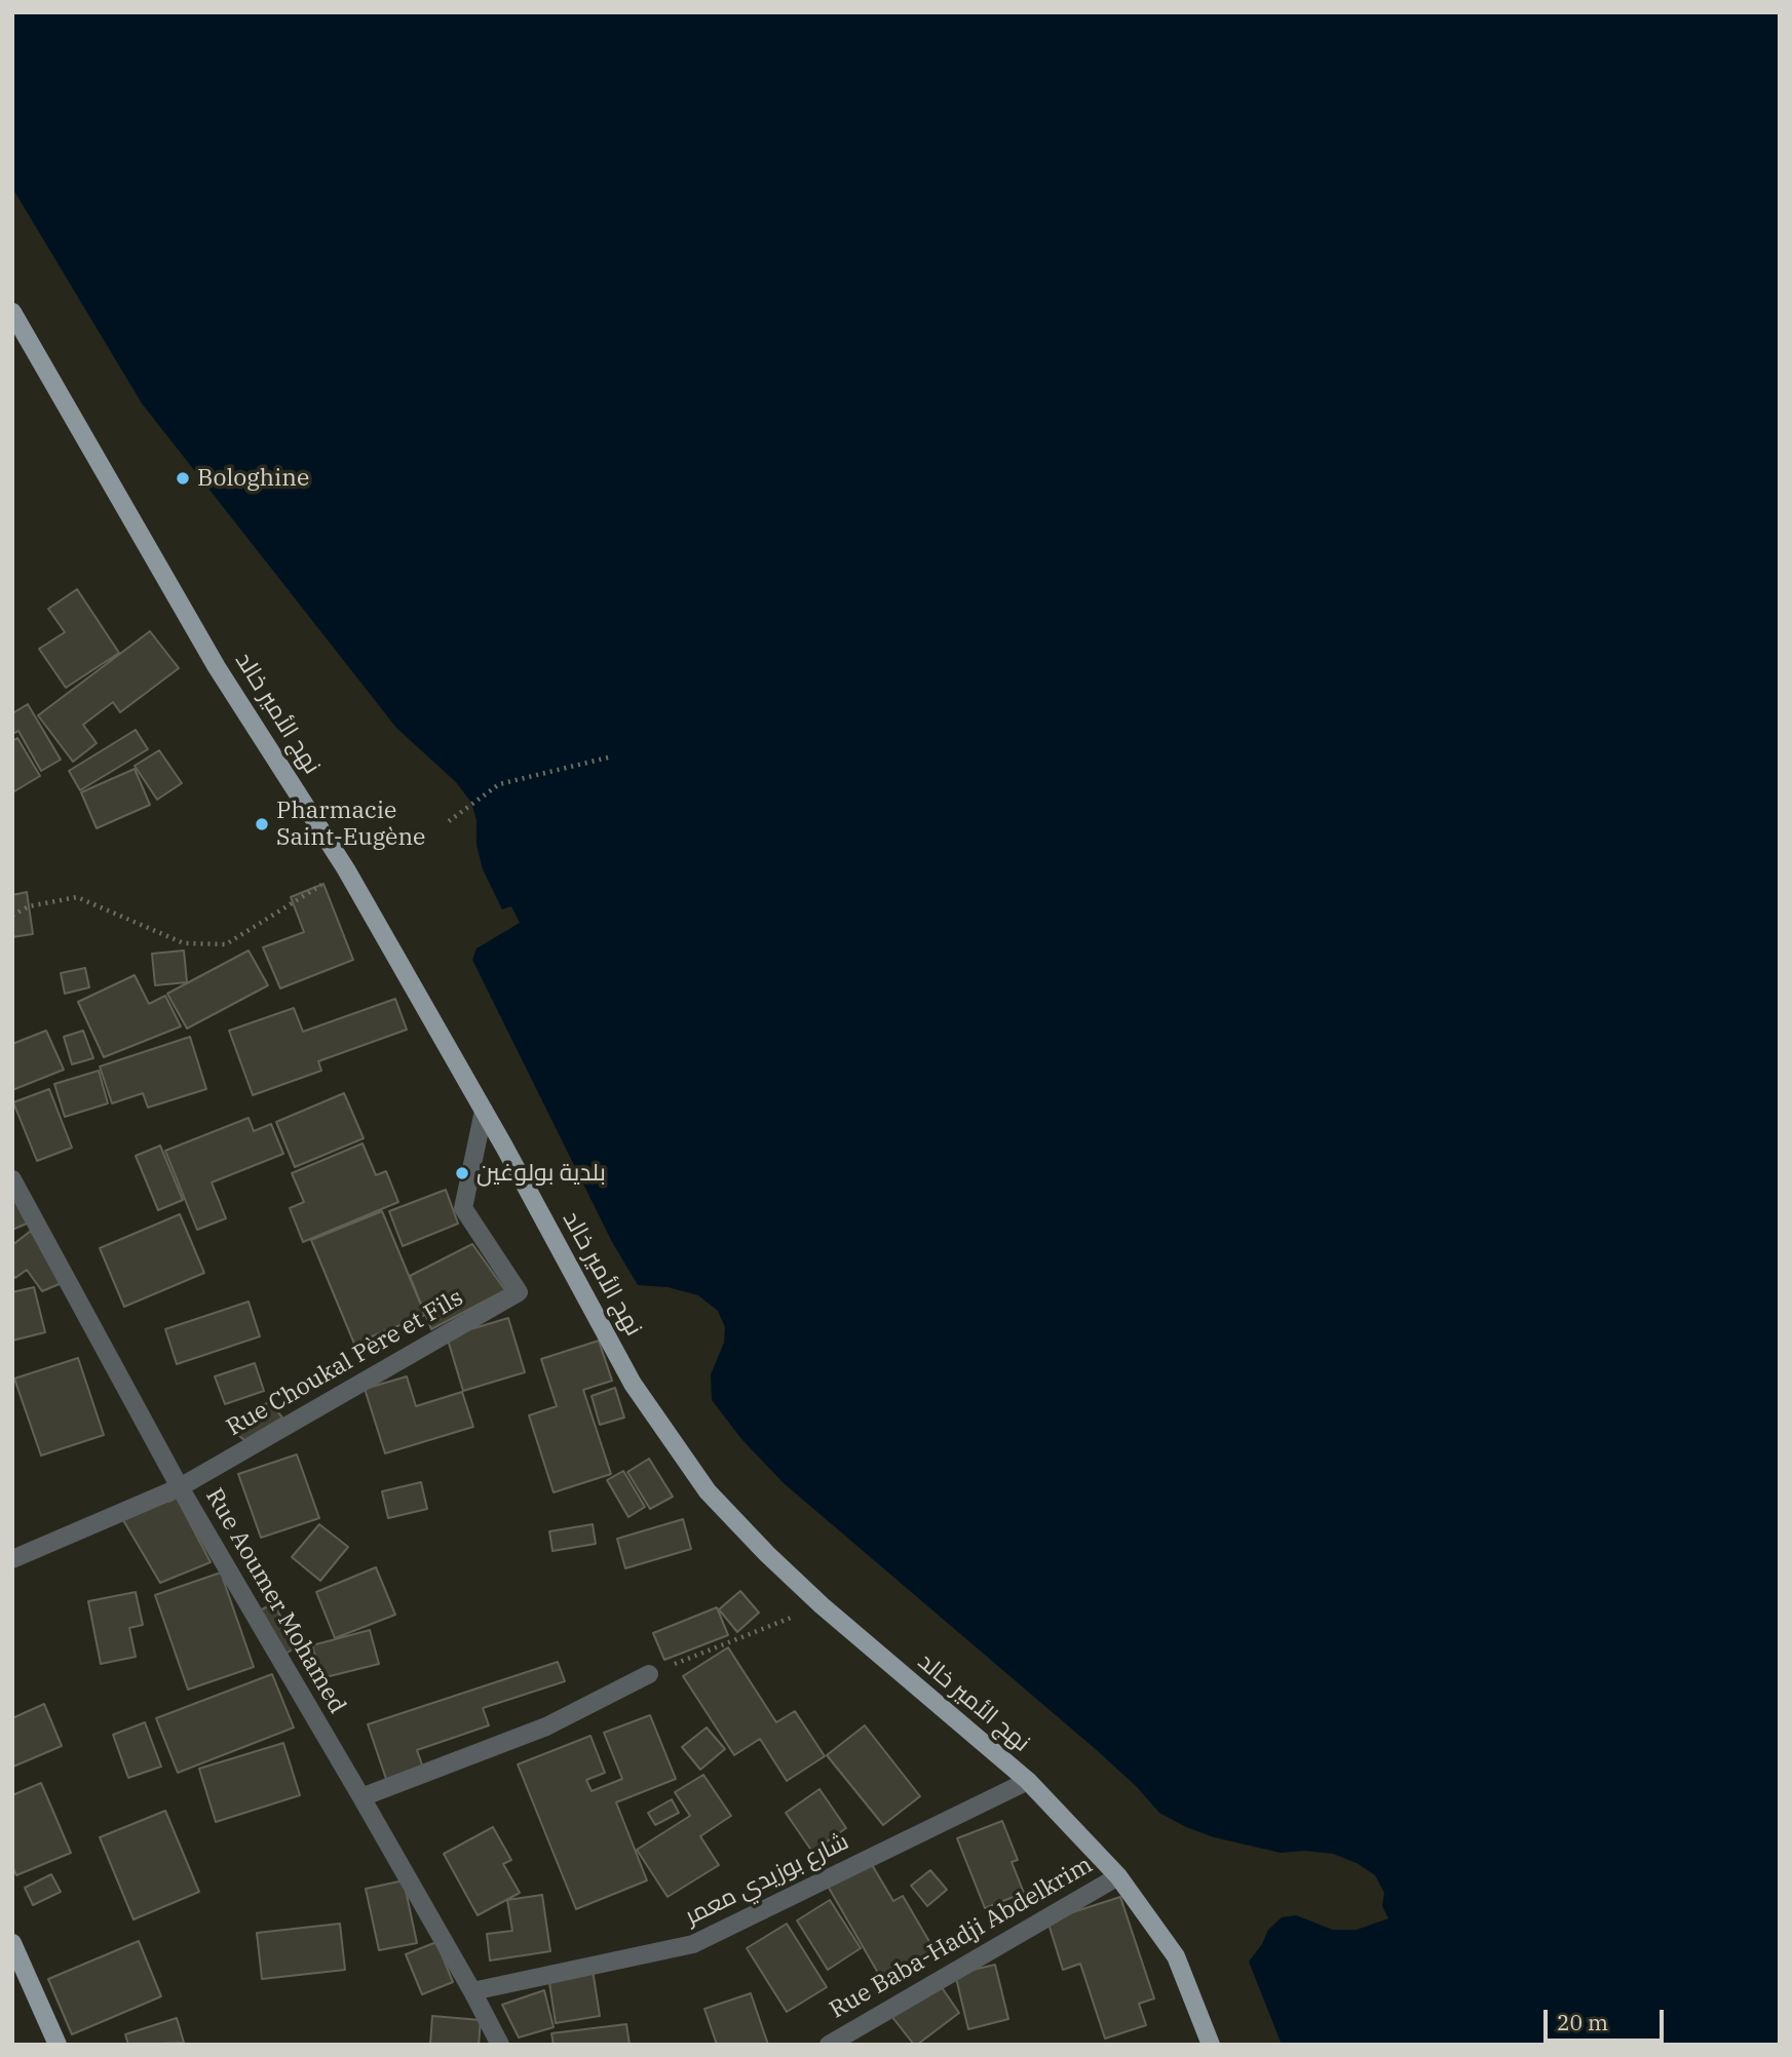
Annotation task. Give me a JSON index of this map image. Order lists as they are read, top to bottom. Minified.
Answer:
{"streets":{"main road":["نهج الأمير خالد"],"street":["Rue Choukal Père et Fils","Rue Aoumer Mohamed","شارع بوزيدي معمر","Rue Baba-Hadji Abdelkrim"]},"crossings":[["نهج الأمير خالد","Rue Choukal Père et Fils"],["نهج الأمير خالد","شارع بوزيدي معمر"],["نهج الأمير خالد","Rue Baba-Hadji Abdelkrim"],["Rue Choukal Père et Fils","Rue Aoumer Mohamed"],["Rue Aoumer Mohamed","شارع بوزيدي معمر"]],"places":["Bologhine","Pharmacie Saint-Eugène","بلدية بولوغين"],"scale_bar":"20 m"}
